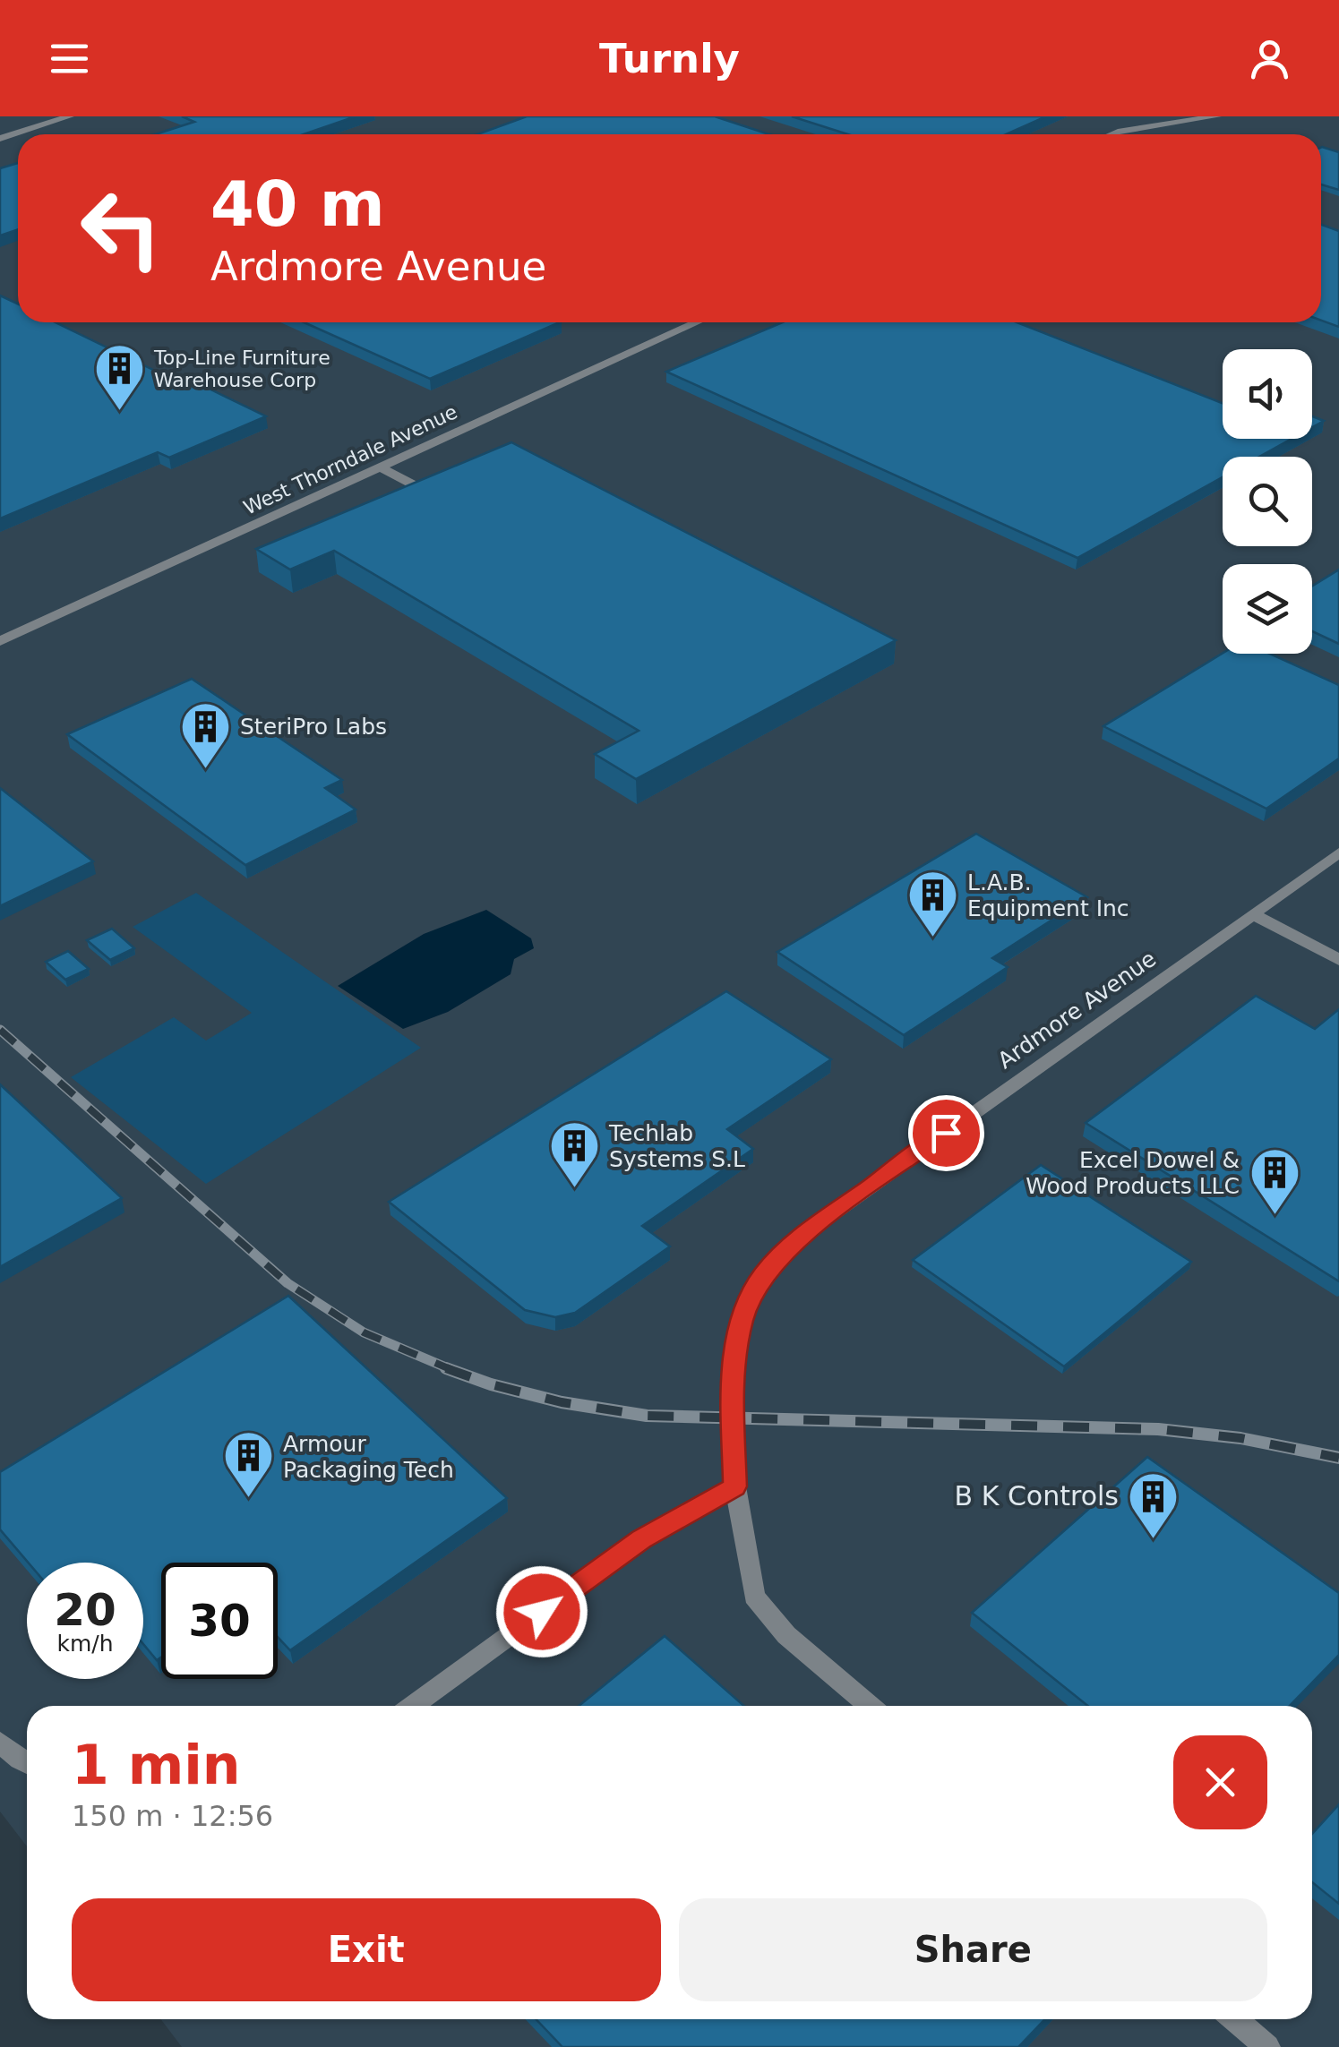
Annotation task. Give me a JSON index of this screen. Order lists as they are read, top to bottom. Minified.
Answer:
{"streets":{"street":["West Thorndale Avenue","Ardmore Avenue"]},"places":{"building":["Top-Line Furniture Warehouse Corp","SteriPro Labs","L.A.B. Equipment Inc","Techlab Systems S.L","Excel Dowel & Wood Products LLC","Armour Packaging Tech","B K Controls"]},"page":{"header":"Turnly","turn":["40 m","Ardmore Avenue"],"speed":"20 km/h","limit":"30","heading":["1 min","150 m · 12:56"],"buttons":["Exit","Share"]}}
